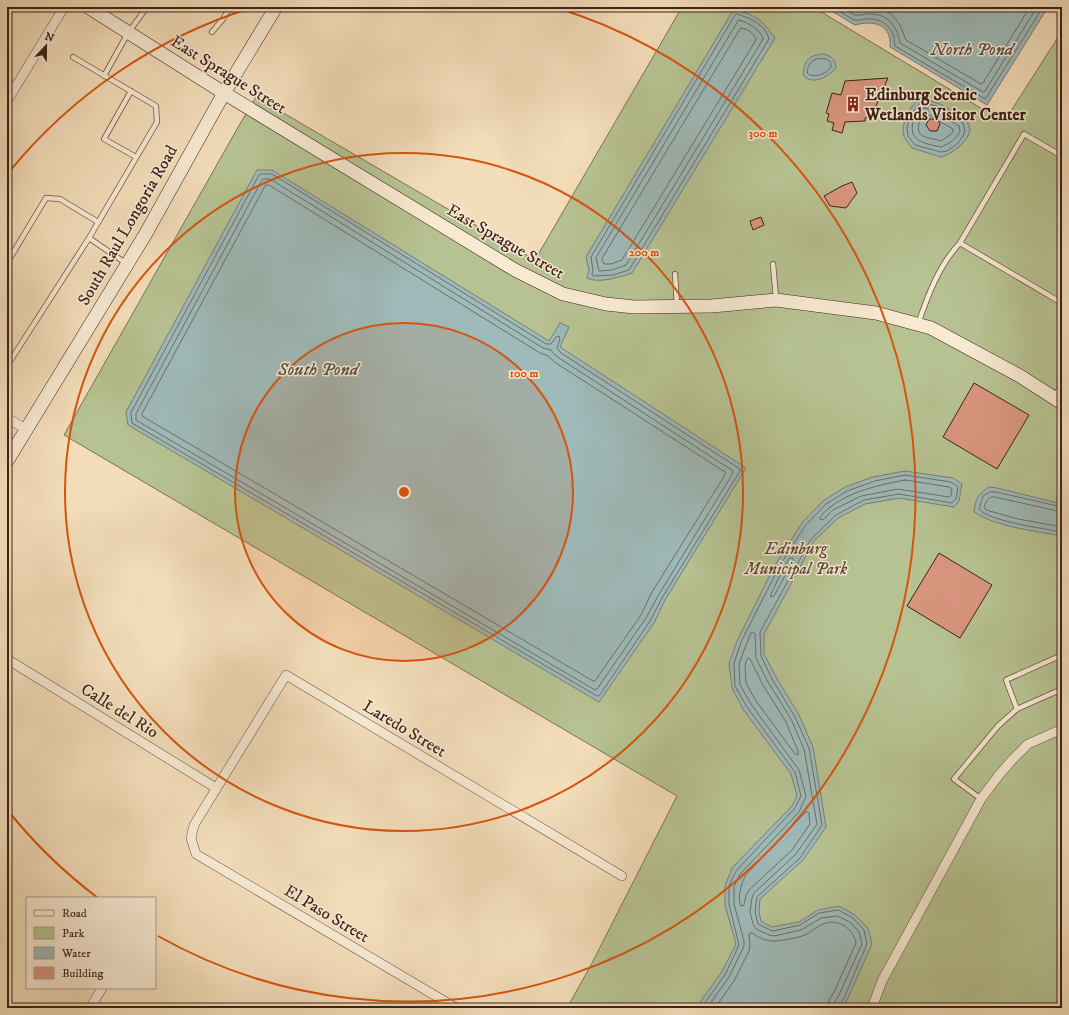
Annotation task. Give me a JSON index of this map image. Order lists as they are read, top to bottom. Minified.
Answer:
{"streets":{"street":["East Sprague Street","South Raul Longoria Road","Calle del Rio","Laredo Street","El Paso Street"]},"crossings":[["East Sprague Street","South Raul Longoria Road"],["Calle del Rio","Laredo Street"],["Calle del Rio","El Paso Street"],["Laredo Street","El Paso Street"]],"water":["North Pond","South Pond"],"parks":["Edinburg Municipal Park"],"places":{"building":["Edinburg Scenic Wetlands Visitor Center"]},"legend":["Road","Park","Water","Building"],"north":"top","rings":["300 m","200 m","100 m"]}
